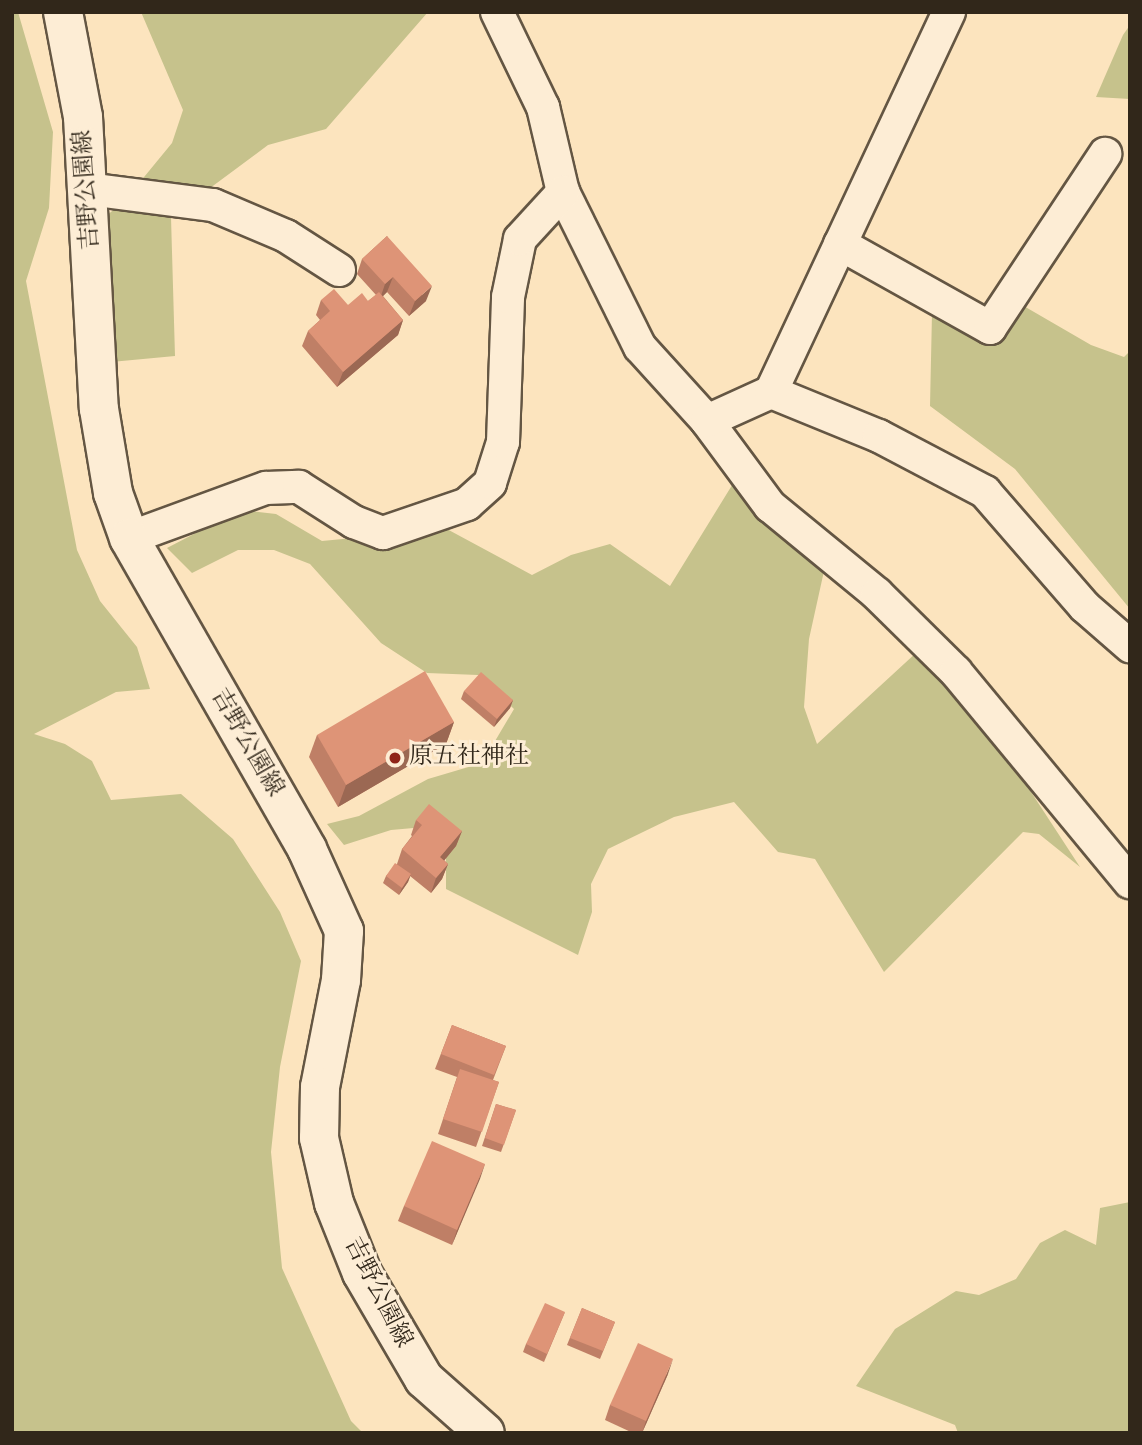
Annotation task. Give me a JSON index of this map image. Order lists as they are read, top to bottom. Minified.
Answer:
{"streets":{"main road":["吉野公園線"]},"places":["原五社神社"]}
